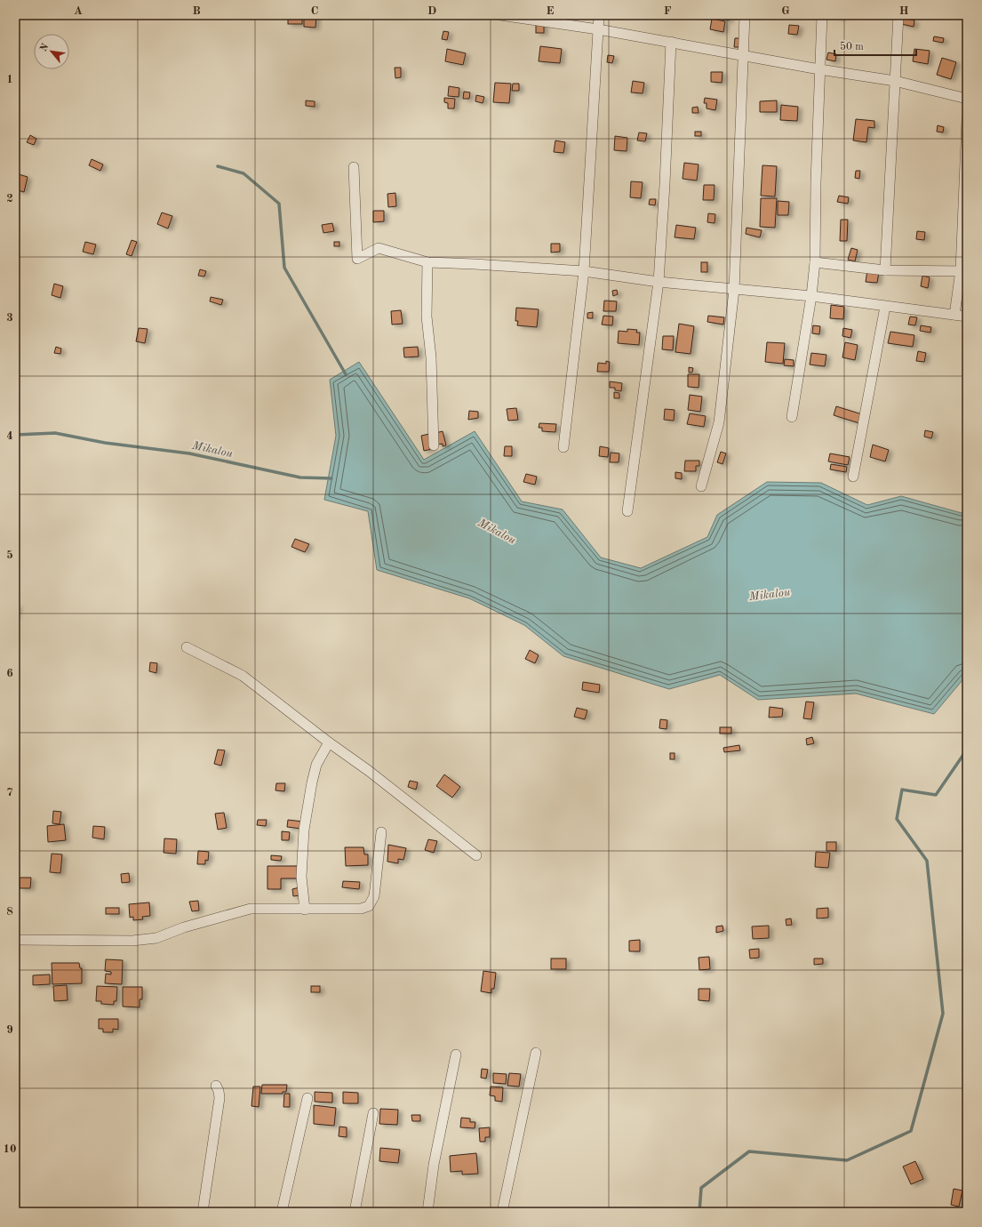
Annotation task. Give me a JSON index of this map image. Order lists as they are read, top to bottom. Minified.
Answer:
{"water":["Mikalou"],"scale_bar":"50 m","north":"top left","grid":{"columns":["A","B","C","D","E","F","G","H"],"rows":["1","2","3","4","5","6","7","8","9","10"]}}
